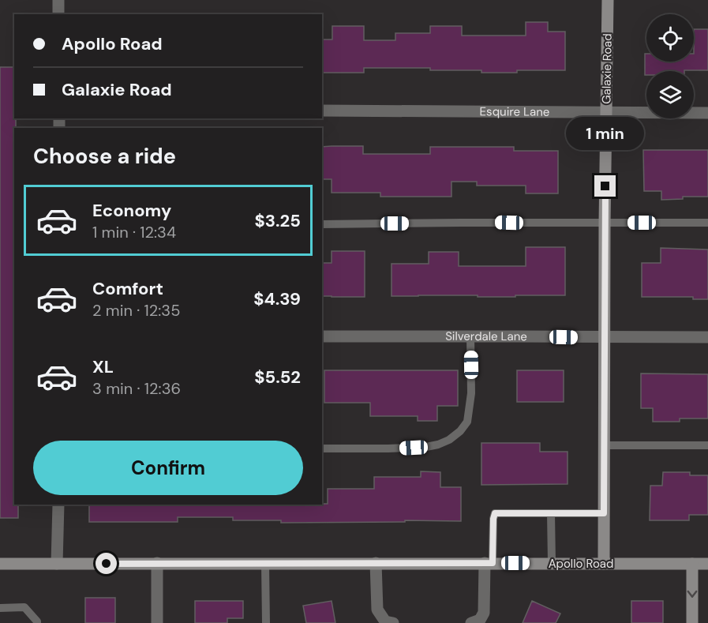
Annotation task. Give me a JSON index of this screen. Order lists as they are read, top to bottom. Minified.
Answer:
{"streets":{"street":["Galaxie Road","Esquire Lane","Silverdale Lane","Apollo Road"]},"crossings":[["Galaxie Road","Esquire Lane"],["Galaxie Road","Silverdale Lane"],["Galaxie Road","Apollo Road"]],"page":{"banner":["Apollo Road","Galaxie Road"],"bubble":"1 min","heading":"Choose a ride","list":[{"name":"Economy","note":"1 min · 12:34","value":"$3.25"},{"name":"Comfort","note":"2 min · 12:35","value":"$4.39"},{"name":"XL","note":"3 min · 12:36","value":"$5.52"}],"buttons":"Confirm"}}
